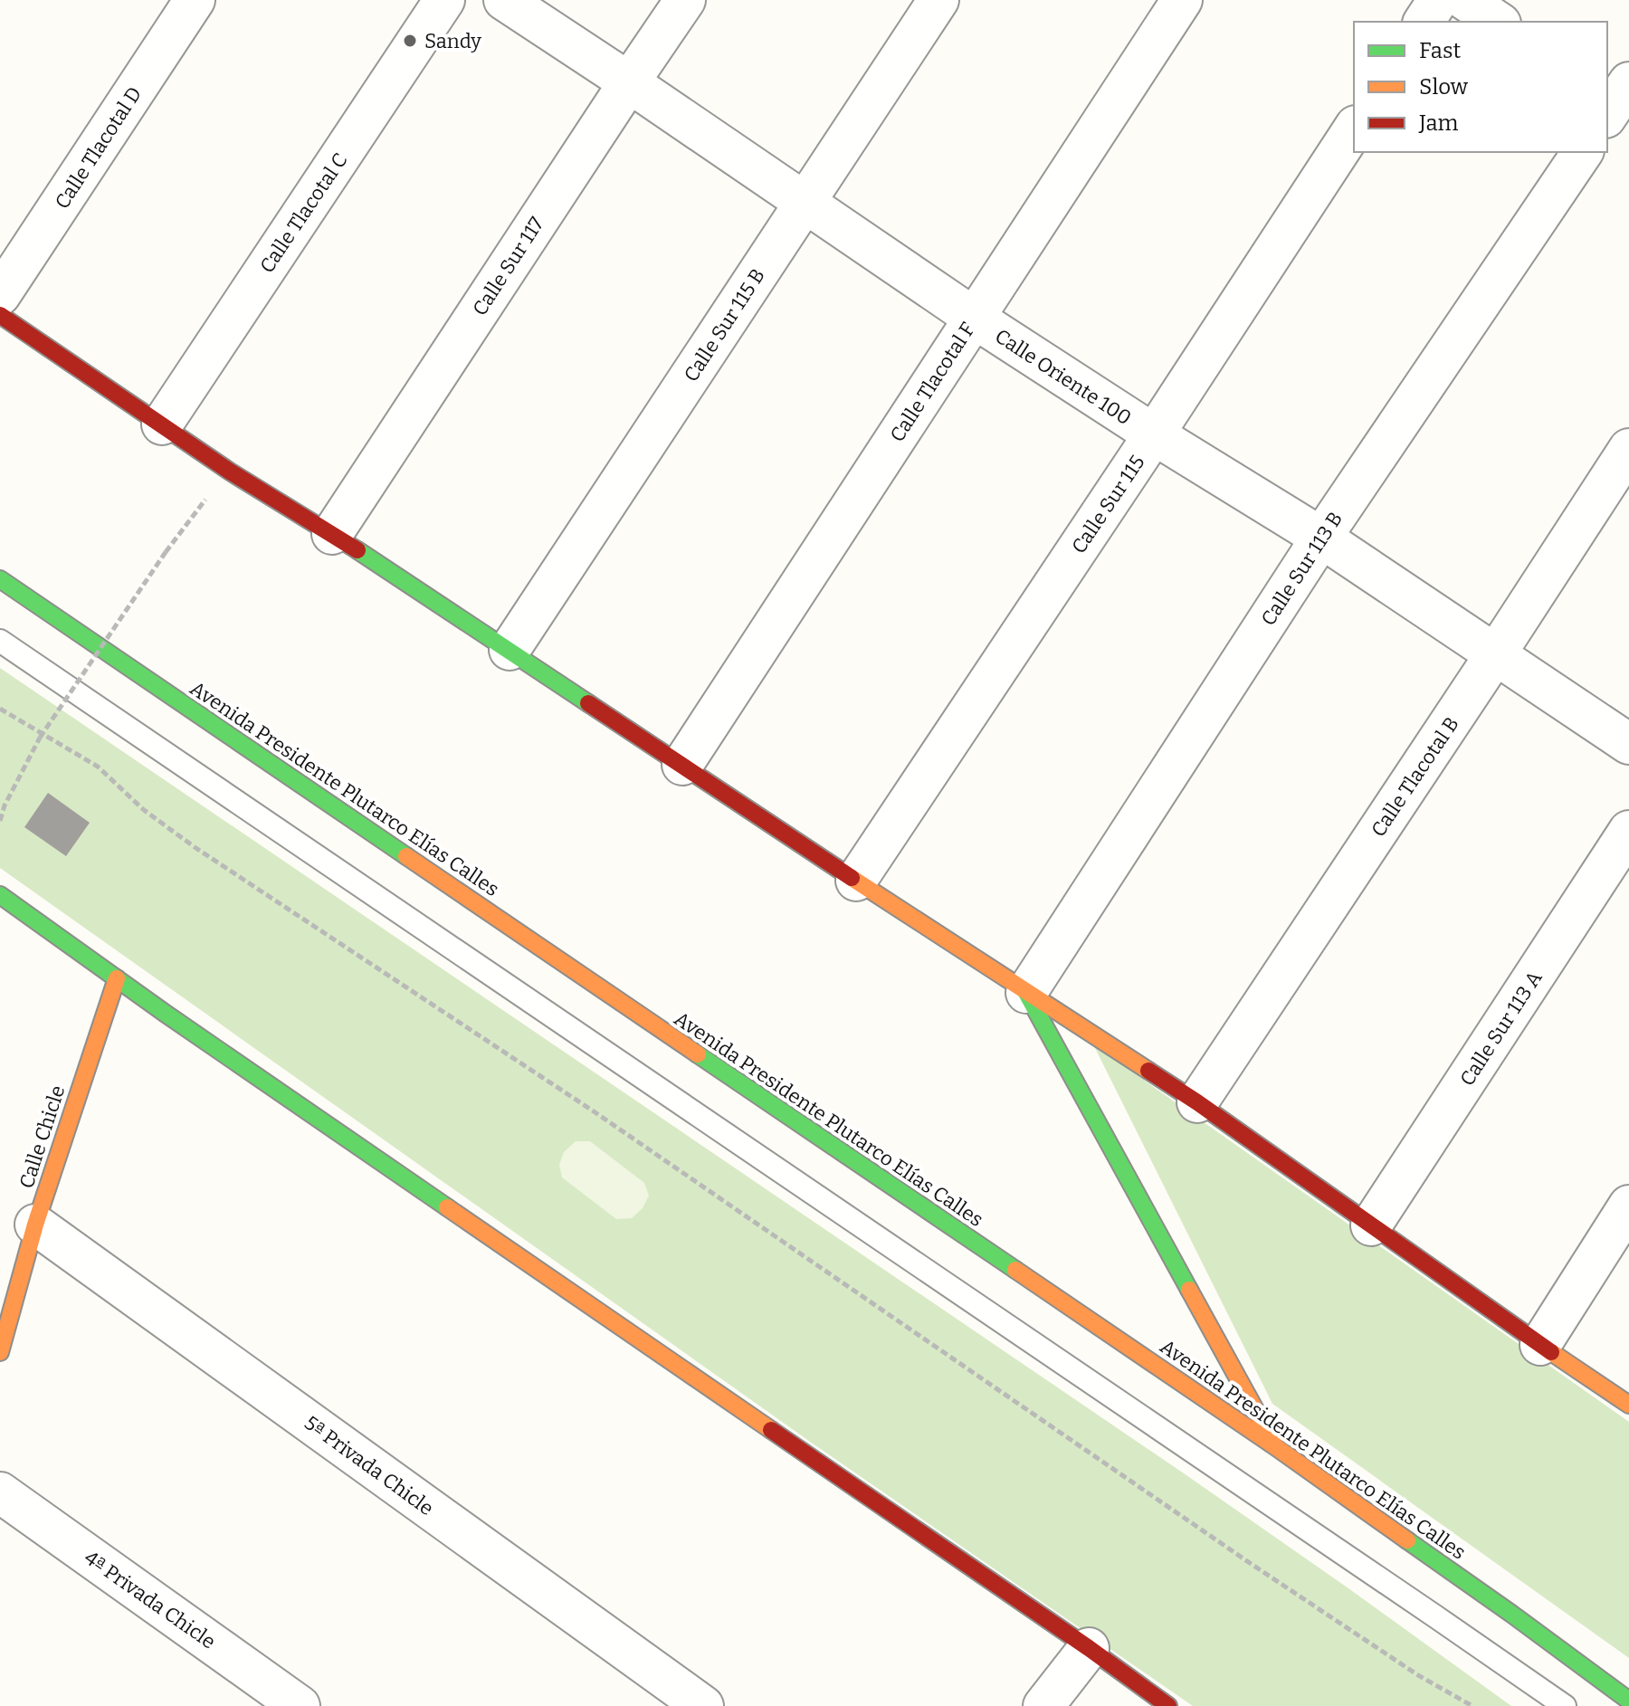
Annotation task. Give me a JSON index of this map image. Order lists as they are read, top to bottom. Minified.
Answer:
{"streets":{"main road":["Avenida Presidente Plutarco Elías Calles","Calle Chicle"],"street":["Calle Tlacotal D","Calle Tlacotal C","Calle Sur 117","Calle Sur 115 B","Calle Oriente 100","Calle Tlacotal F","Calle Sur 115","Calle Sur 113 B","Calle Tlacotal B","Calle Sur 113 A","5ª Privada Chicle","4ª Privada Chicle"]},"crossings":[["Calle Sur 117","Calle Oriente 100"],["Calle Sur 115 B","Calle Oriente 100"],["Calle Oriente 100","Calle Tlacotal F"],["Calle Oriente 100","Calle Sur 115"],["Calle Oriente 100","Calle Sur 113 B"],["Calle Oriente 100","Calle Tlacotal B"],["Calle Chicle","5ª Privada Chicle"]],"places":["Sandy"],"legend":["Fast","Slow","Jam"]}
